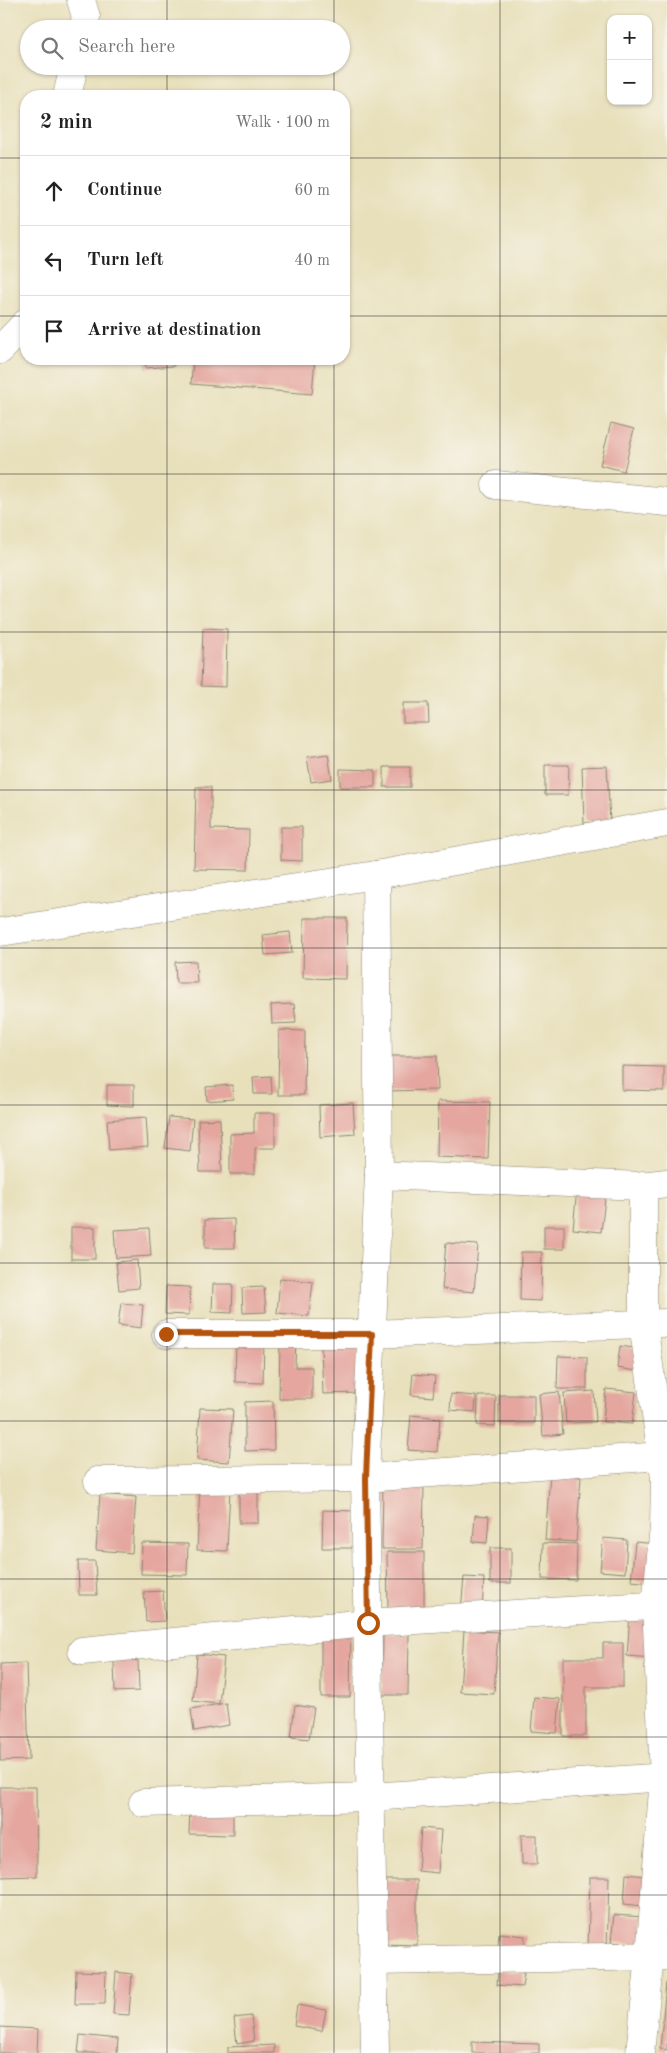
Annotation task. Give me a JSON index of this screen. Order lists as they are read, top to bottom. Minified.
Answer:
{"page":{"map_buttons":["+","−"],"search":"Search here","heading":["2 min","Walk · 100 m"],"list":[["Continue","60 m"],["Turn left","40 m"],"Arrive at destination"]}}
